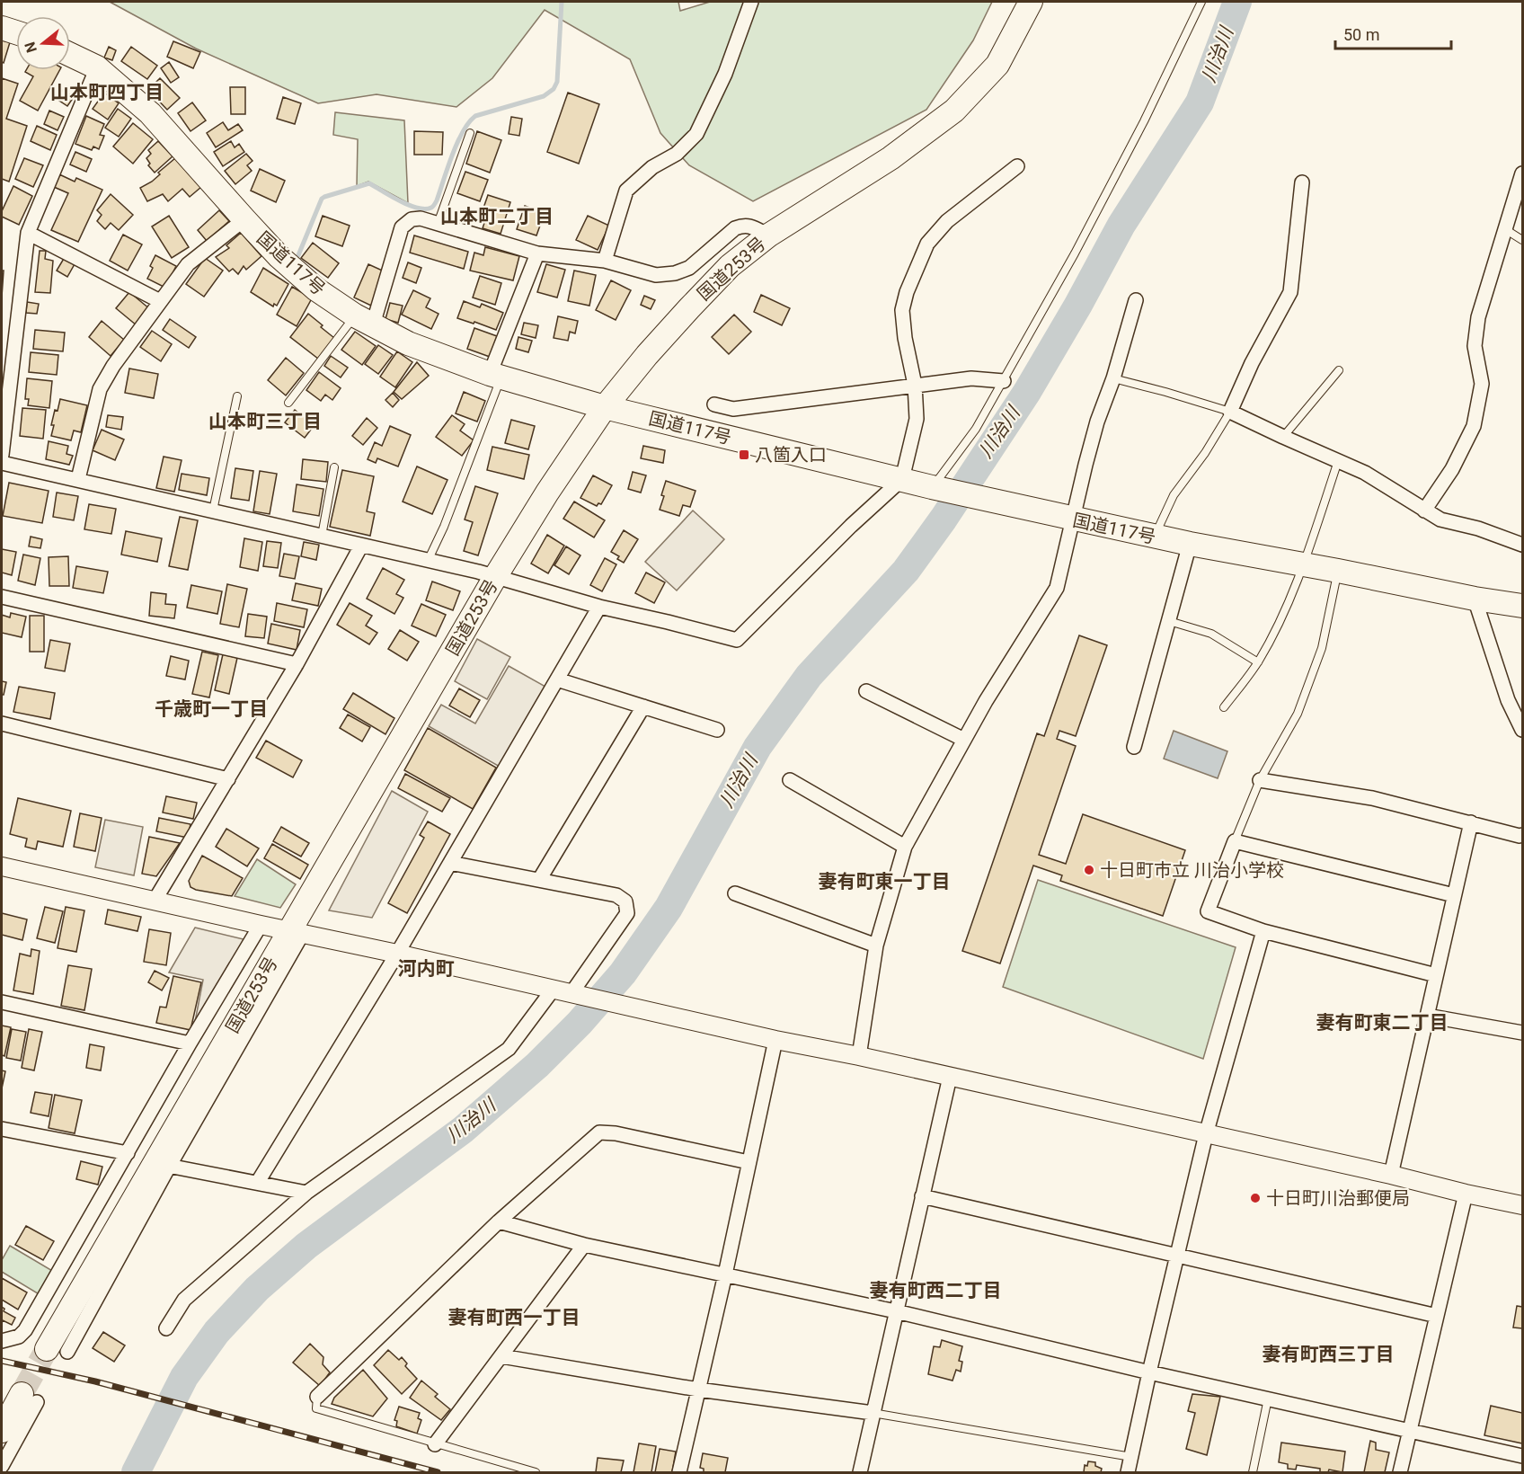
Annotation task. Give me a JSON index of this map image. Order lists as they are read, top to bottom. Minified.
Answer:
{"streets":{"highway":["国道117号","国道253号"]},"crossings":[["国道117号","国道253号"]],"districts":["山本町四丁目","山本町二丁目","山本町三丁目","千歳町一丁目","妻有町東一丁目","河内町","妻有町東二丁目","妻有町西二丁目","妻有町西一丁目","妻有町西三丁目"],"water":["川治川"],"places":{"transit":["八箇入口"],"other":["十日町市立 川治小学校","十日町川治郵便局"]},"scale_bar":"50 m","north":"left"}
